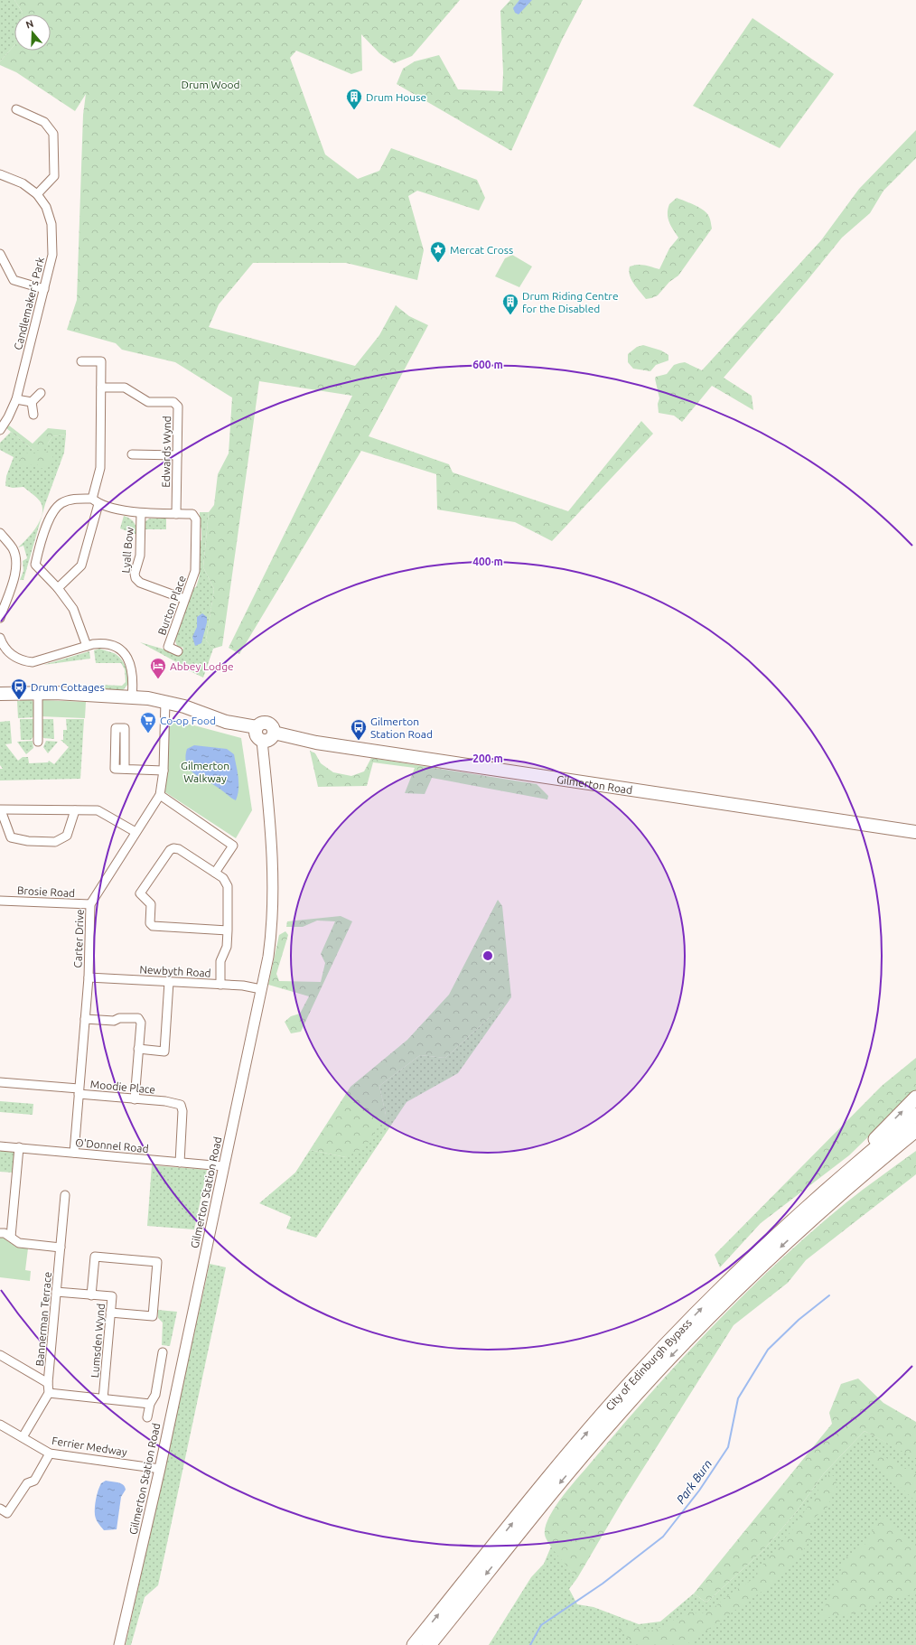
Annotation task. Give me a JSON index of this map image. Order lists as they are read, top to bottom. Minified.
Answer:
{"streets":{"highway":["City of Edinburgh Bypass"],"main road":["Gilmerton Road"],"street":["Candlemaker's Park","Edwards Wynd","Lyall Bow","Burton Place","Brosie Road","Carter Drive","Newbyth Road","Moodie Place","O'Donnel Road","Gilmerton Station Road","Bannerman Terrace","Lumsden Wynd","Ferrier Medway"]},"crossings":[["Edwards Wynd","Burton Place"],["Lyall Bow","Burton Place"],["Gilmerton Road","Gilmerton Station Road"],["Brosie Road","Carter Drive"],["Carter Drive","Newbyth Road"],["Carter Drive","Moodie Place"],["Carter Drive","O'Donnel Road"],["Newbyth Road","Gilmerton Station Road"],["Moodie Place","O'Donnel Road"],["O'Donnel Road","Gilmerton Station Road"],["Gilmerton Station Road","Ferrier Medway"],["Bannerman Terrace","Lumsden Wynd"]],"water":["Park Burn"],"parks":["Drum Wood","Gilmerton Walkway"],"places":{"building":["Drum House","Drum Riding Centre for the Disabled"],"place":["Mercat Cross"],"hotel":["Abbey Lodge"],"bus stop":["Drum Cottages","Gilmerton Station Road"],"supermarket":["Co-op Food"]},"north":"top","rings":["600 m","400 m","200 m"]}
